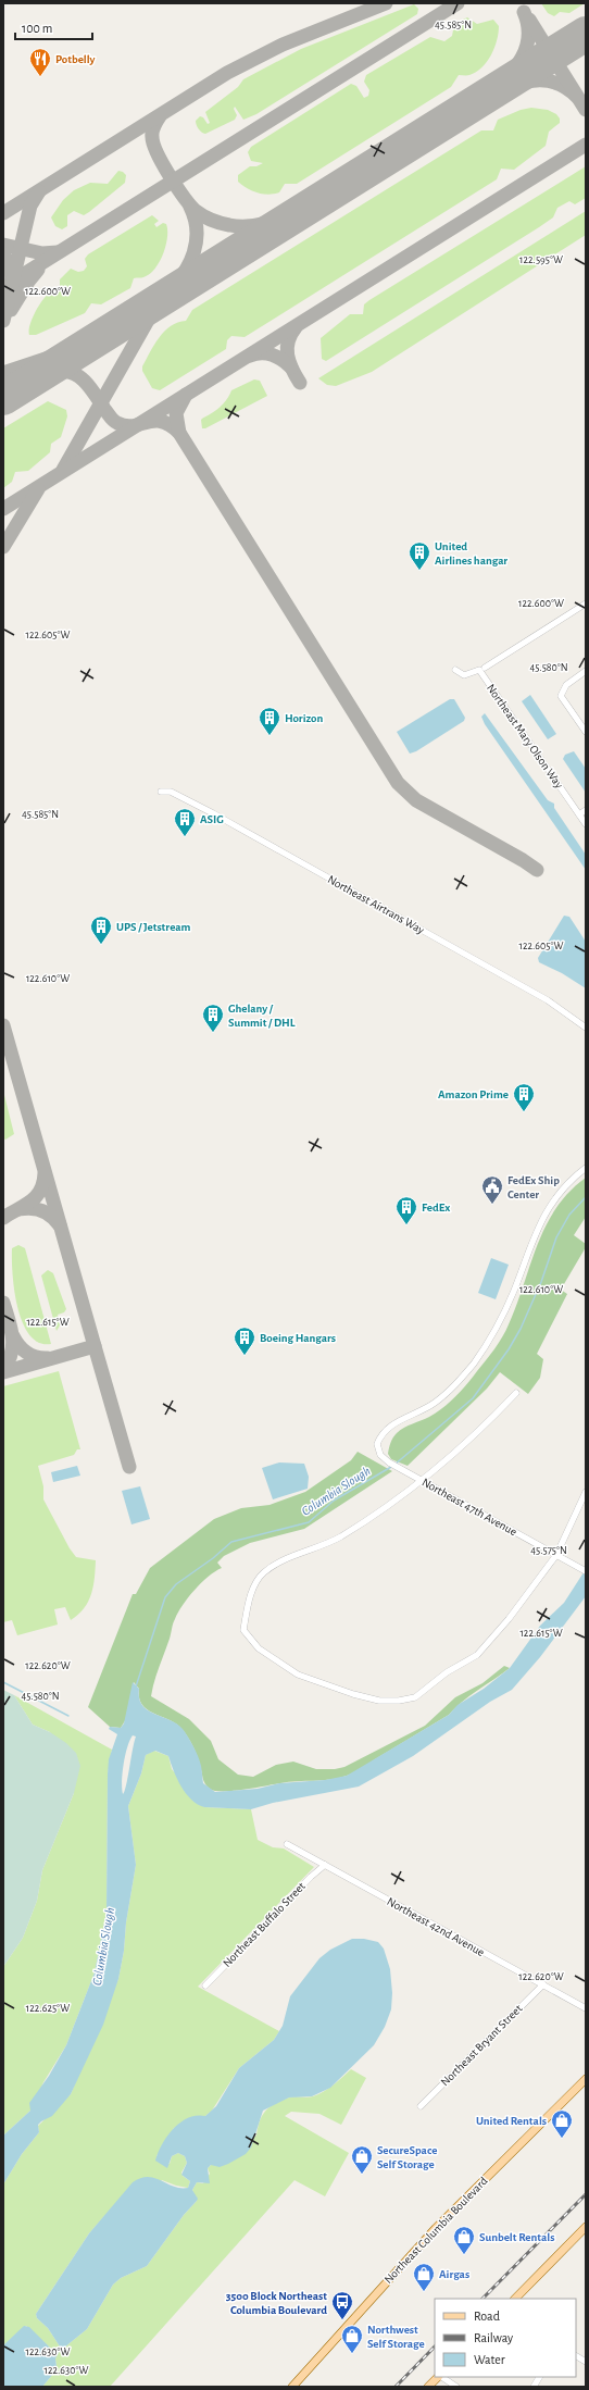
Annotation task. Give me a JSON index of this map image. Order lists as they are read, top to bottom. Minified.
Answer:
{"streets":{"main road":["Northeast Columbia Boulevard"],"street":["Northeast Mary Olson Way","Northeast Airtrans Way","Northeast 47th Avenue","Northeast Buffalo Street","Northeast 42nd Avenue","Northeast Bryant Street"]},"crossings":[["Northeast Buffalo Street","Northeast 42nd Avenue"],["Northeast 42nd Avenue","Northeast Bryant Street"]],"water":["Columbia Slough"],"places":{"restaurant":["Potbelly"],"building":["United Airlines hangar","Horizon","ASIG","UPS / Jetstream","Ghelany / Summit / DHL","Amazon Prime","FedEx","Boeing Hangars"],"public building":["FedEx Ship Center"],"shop":["United Rentals","SecureSpace Self Storage","Sunbelt Rentals","Airgas","Northwest Self Storage"],"bus stop":["3500 Block Northeast Columbia Boulevard"]},"legend":["Road","Railway","Water"],"scale_bar":"100 m","coordinates":["45.585°N","122.595°W","122.600°W","122.605°W","45.580°N","122.610°W","122.615°W","45.575°N","122.620°W","122.625°W","122.630°W"]}
